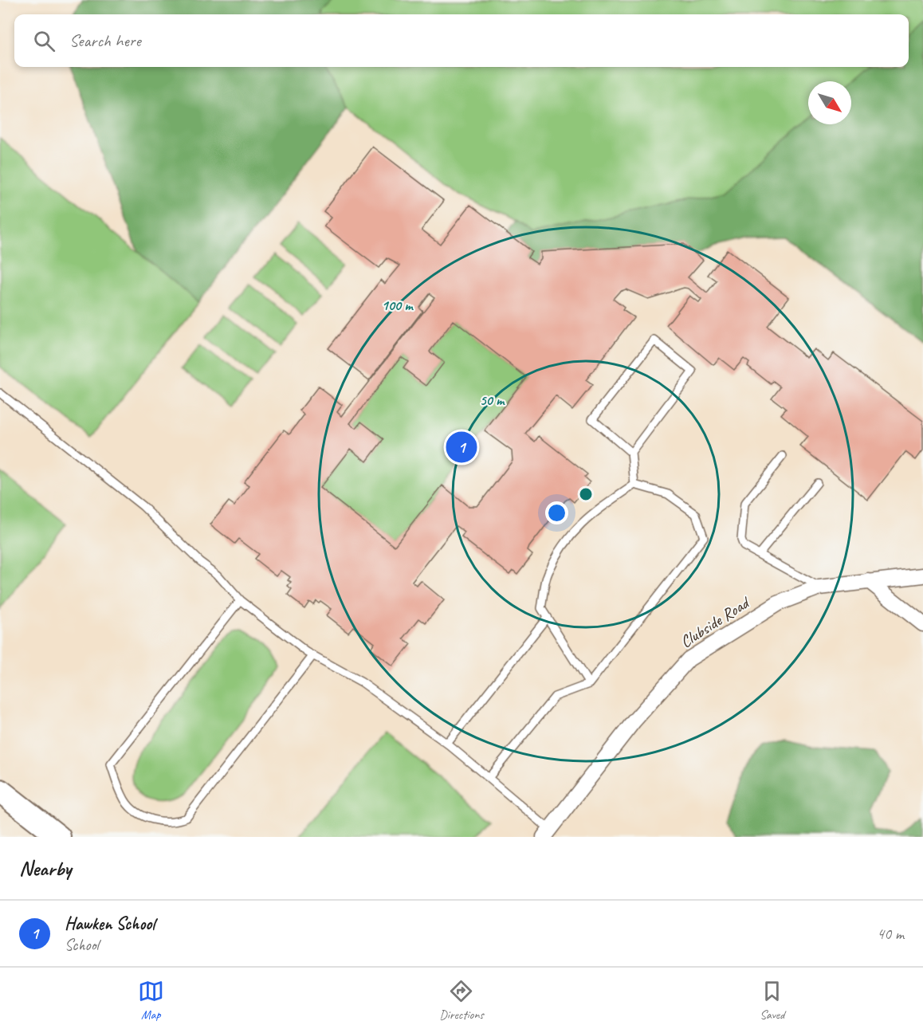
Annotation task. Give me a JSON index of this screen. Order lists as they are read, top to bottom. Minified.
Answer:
{"streets":{"street":["Clubside Road"]},"north":"bottom right","page":{"search":"Search here","pins":"1","heading":"Nearby","list":[{"mark":"1","name":"Hawken School","note":"School","value":"40 m"}],"nav":["Map","Directions","Saved"]},"rings":["100 m","50 m"]}
